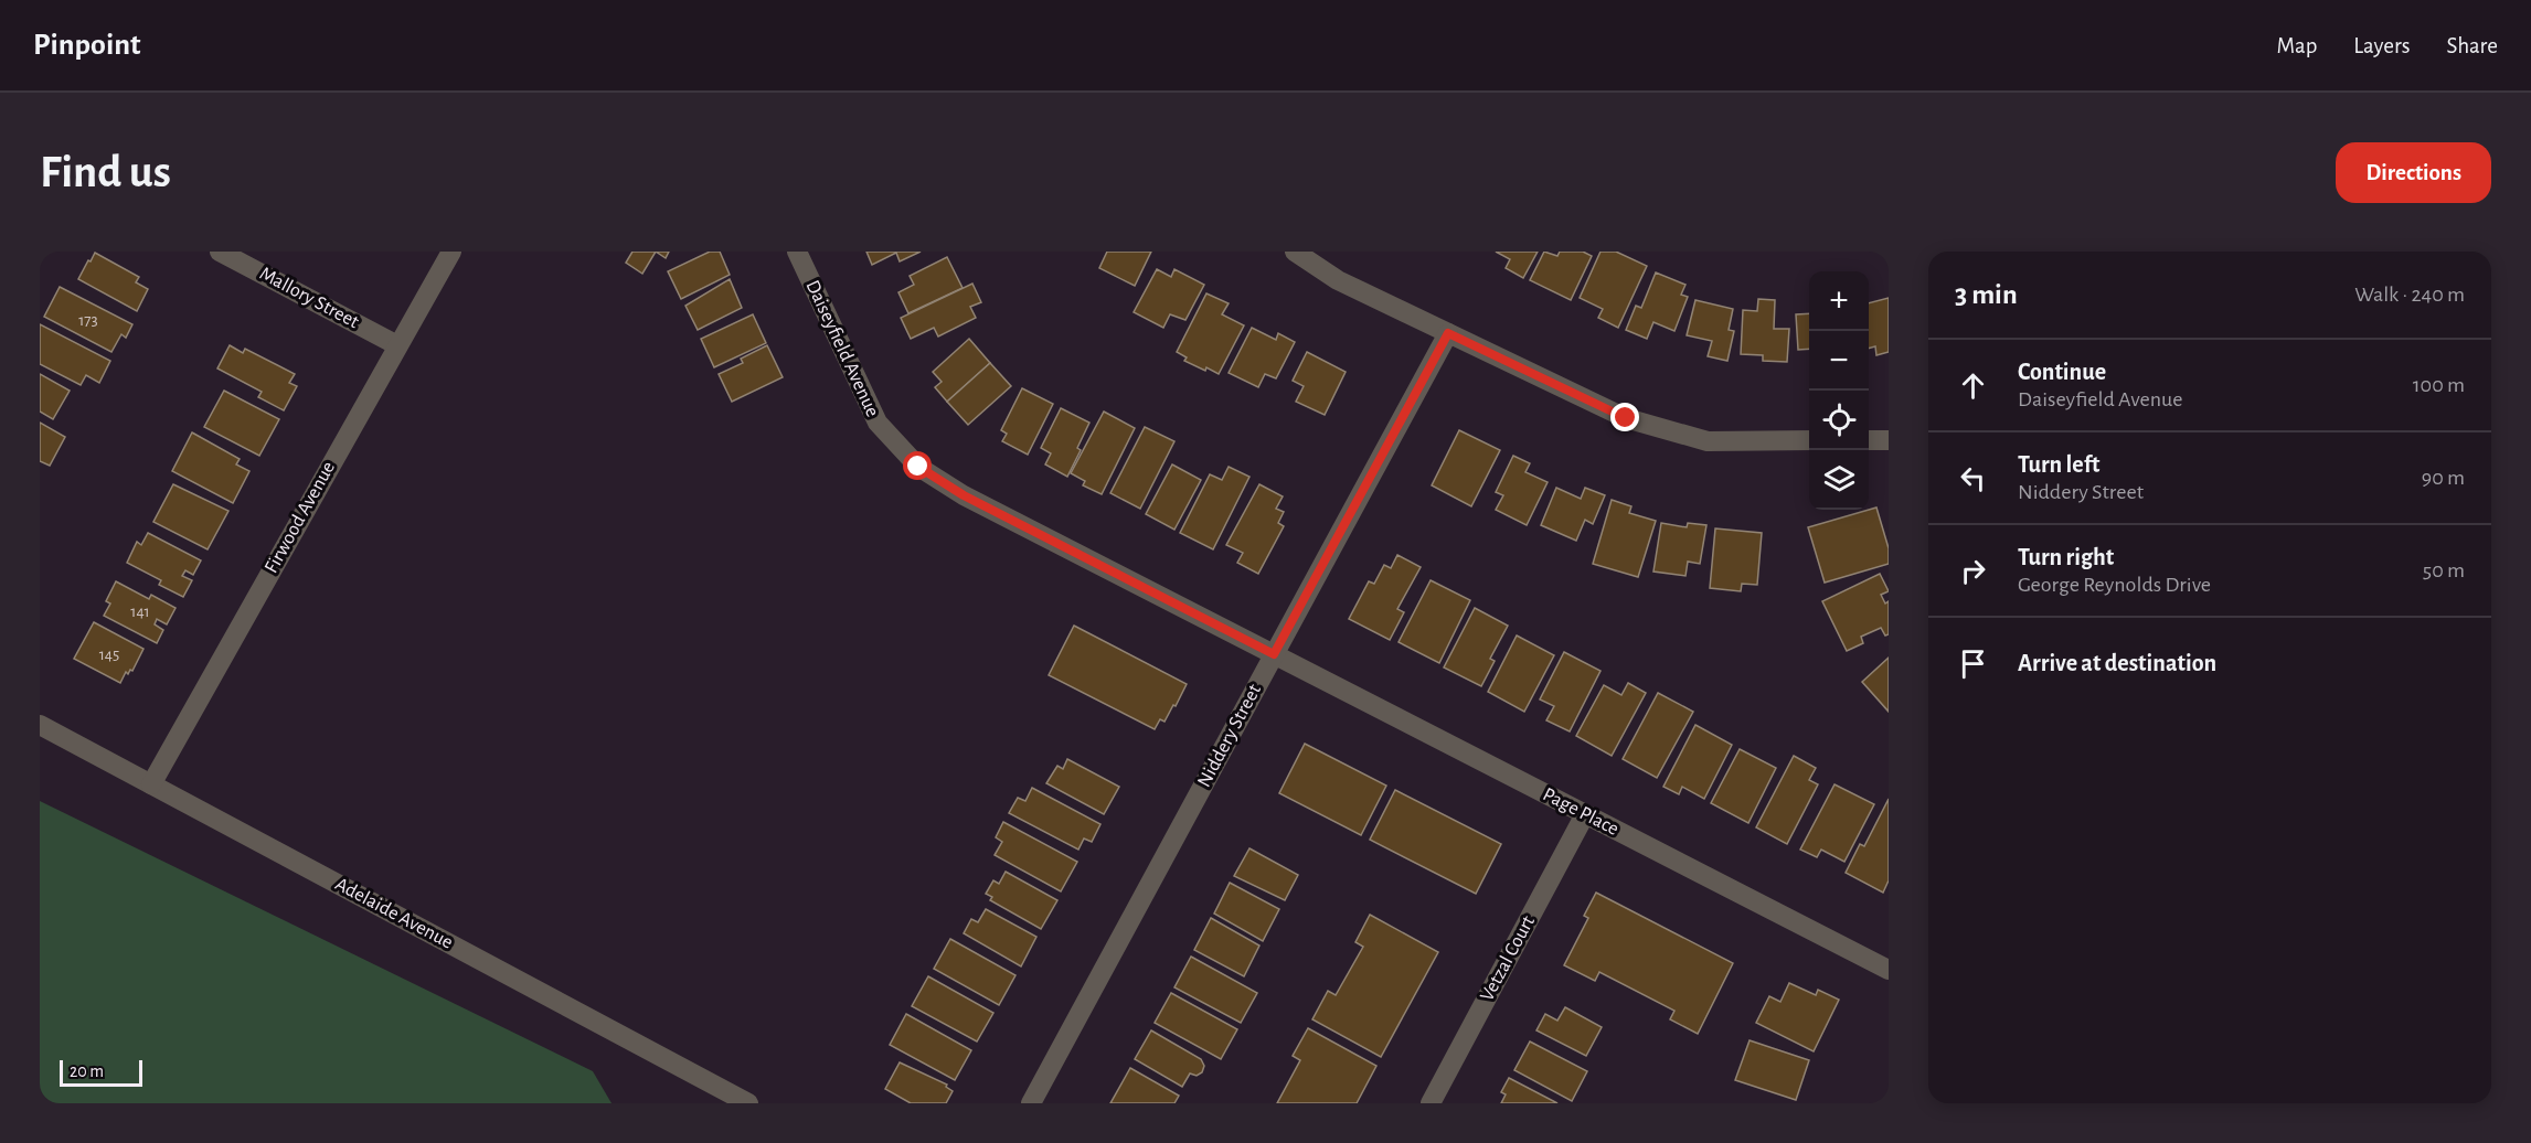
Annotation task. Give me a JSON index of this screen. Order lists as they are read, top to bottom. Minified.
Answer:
{"streets":{"street":["Mallory Street","Daiseyfield Avenue","Firwood Avenue","Niddery Street","Page Place","Adelaide Avenue","Vetzal Court"]},"crossings":[["Mallory Street","Firwood Avenue"],["Daiseyfield Avenue","Niddery Street"],["Daiseyfield Avenue","Page Place"],["Firwood Avenue","Adelaide Avenue"],["Niddery Street","Page Place"],["Page Place","Vetzal Court"]],"house_numbers":["173","141","145"],"scale_bar":"20 m","page":{"header":"Pinpoint","nav":["Map","Layers","Share"],"buttons":"Directions","title":"Find us","heading":["3 min","Walk · 240 m"],"map_buttons":["+","−"],"list":[["Continue","Daiseyfield Avenue","100 m"],["Turn left","Niddery Street","90 m"],["Turn right","George Reynolds Drive","50 m"],"Arrive at destination"],"scale":"20 m"}}
